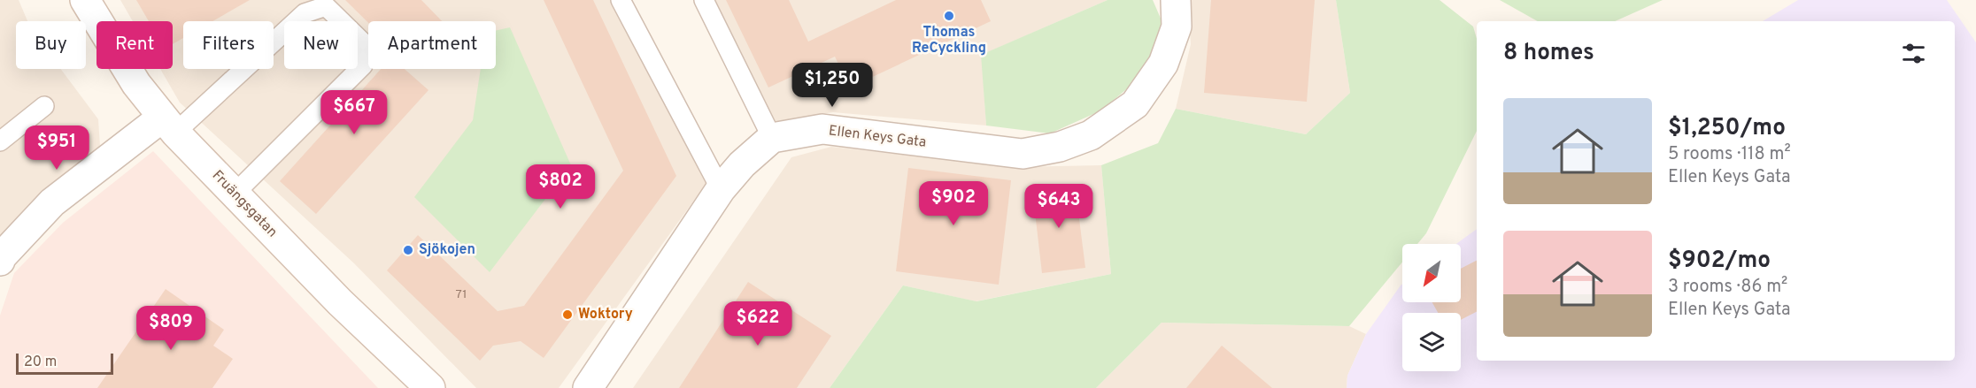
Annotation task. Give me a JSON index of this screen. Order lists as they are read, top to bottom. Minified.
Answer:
{"streets":{"street":["Ellen Keys Gata","Fruängsgatan"]},"places":["Thomas ReCyckling","Sjökojen","Woktory"],"house_numbers":["71"],"scale_bar":"20 m","north":"bottom left","page":{"chip":["Buy","Rent","Filters","New","Apartment"],"heading":"8 homes","price":["$1,250","$667","$951","$802","$902","$643","$622","$809"],"list":[{"name":"$1,250/mo","note":"5 rooms · 118 m² · Ellen Keys Gata"},{"name":"$902/mo","note":"3 rooms · 86 m² · Ellen Keys Gata"}],"scale":"20 m"}}
